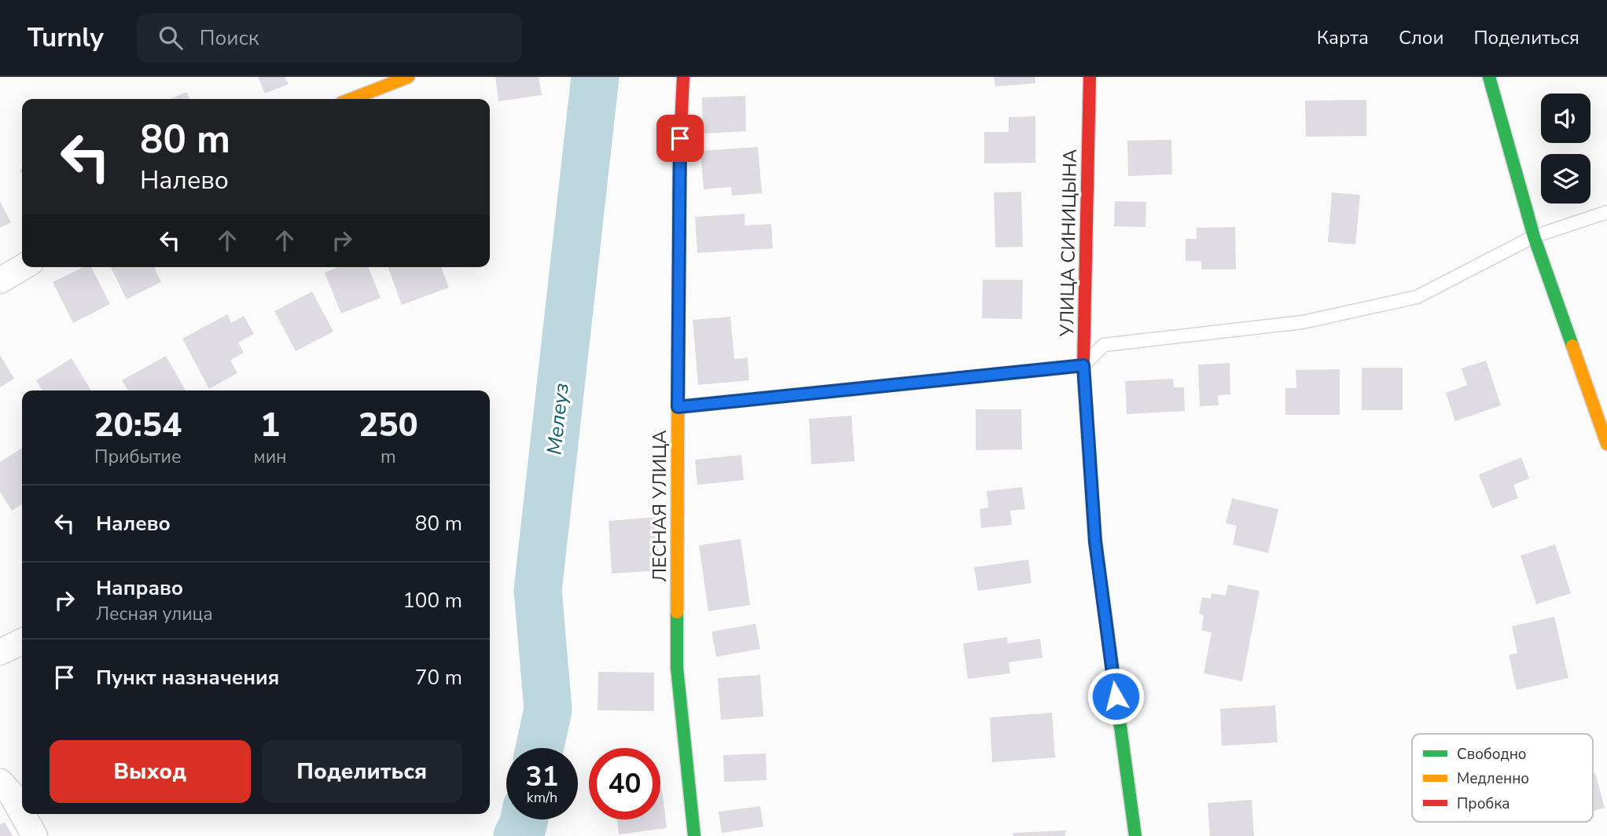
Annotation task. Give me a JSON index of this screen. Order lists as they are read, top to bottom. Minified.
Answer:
{"streets":{"street":["УЛИЦА СИНИЦЫНА","ЛЕСНАЯ УЛИЦА"]},"water":["Мелеуз"],"legend":["Свободно","Медленно","Пробка"],"page":{"header":"Turnly","search":"Поиск","nav":["Карта","Слои","Поделиться"],"turn":["80 m","Налево"],"eta":["20:54","Прибытие","1","мин","250","m"],"list":[{"name":"Налево","value":"80 m"},{"name":"Направо","note":"Лесная улица","value":"100 m"},{"name":"Пункт назначения","value":"70 m"}],"buttons":["Выход","Поделиться"],"speed":"31 km/h","limit":"40"}}
